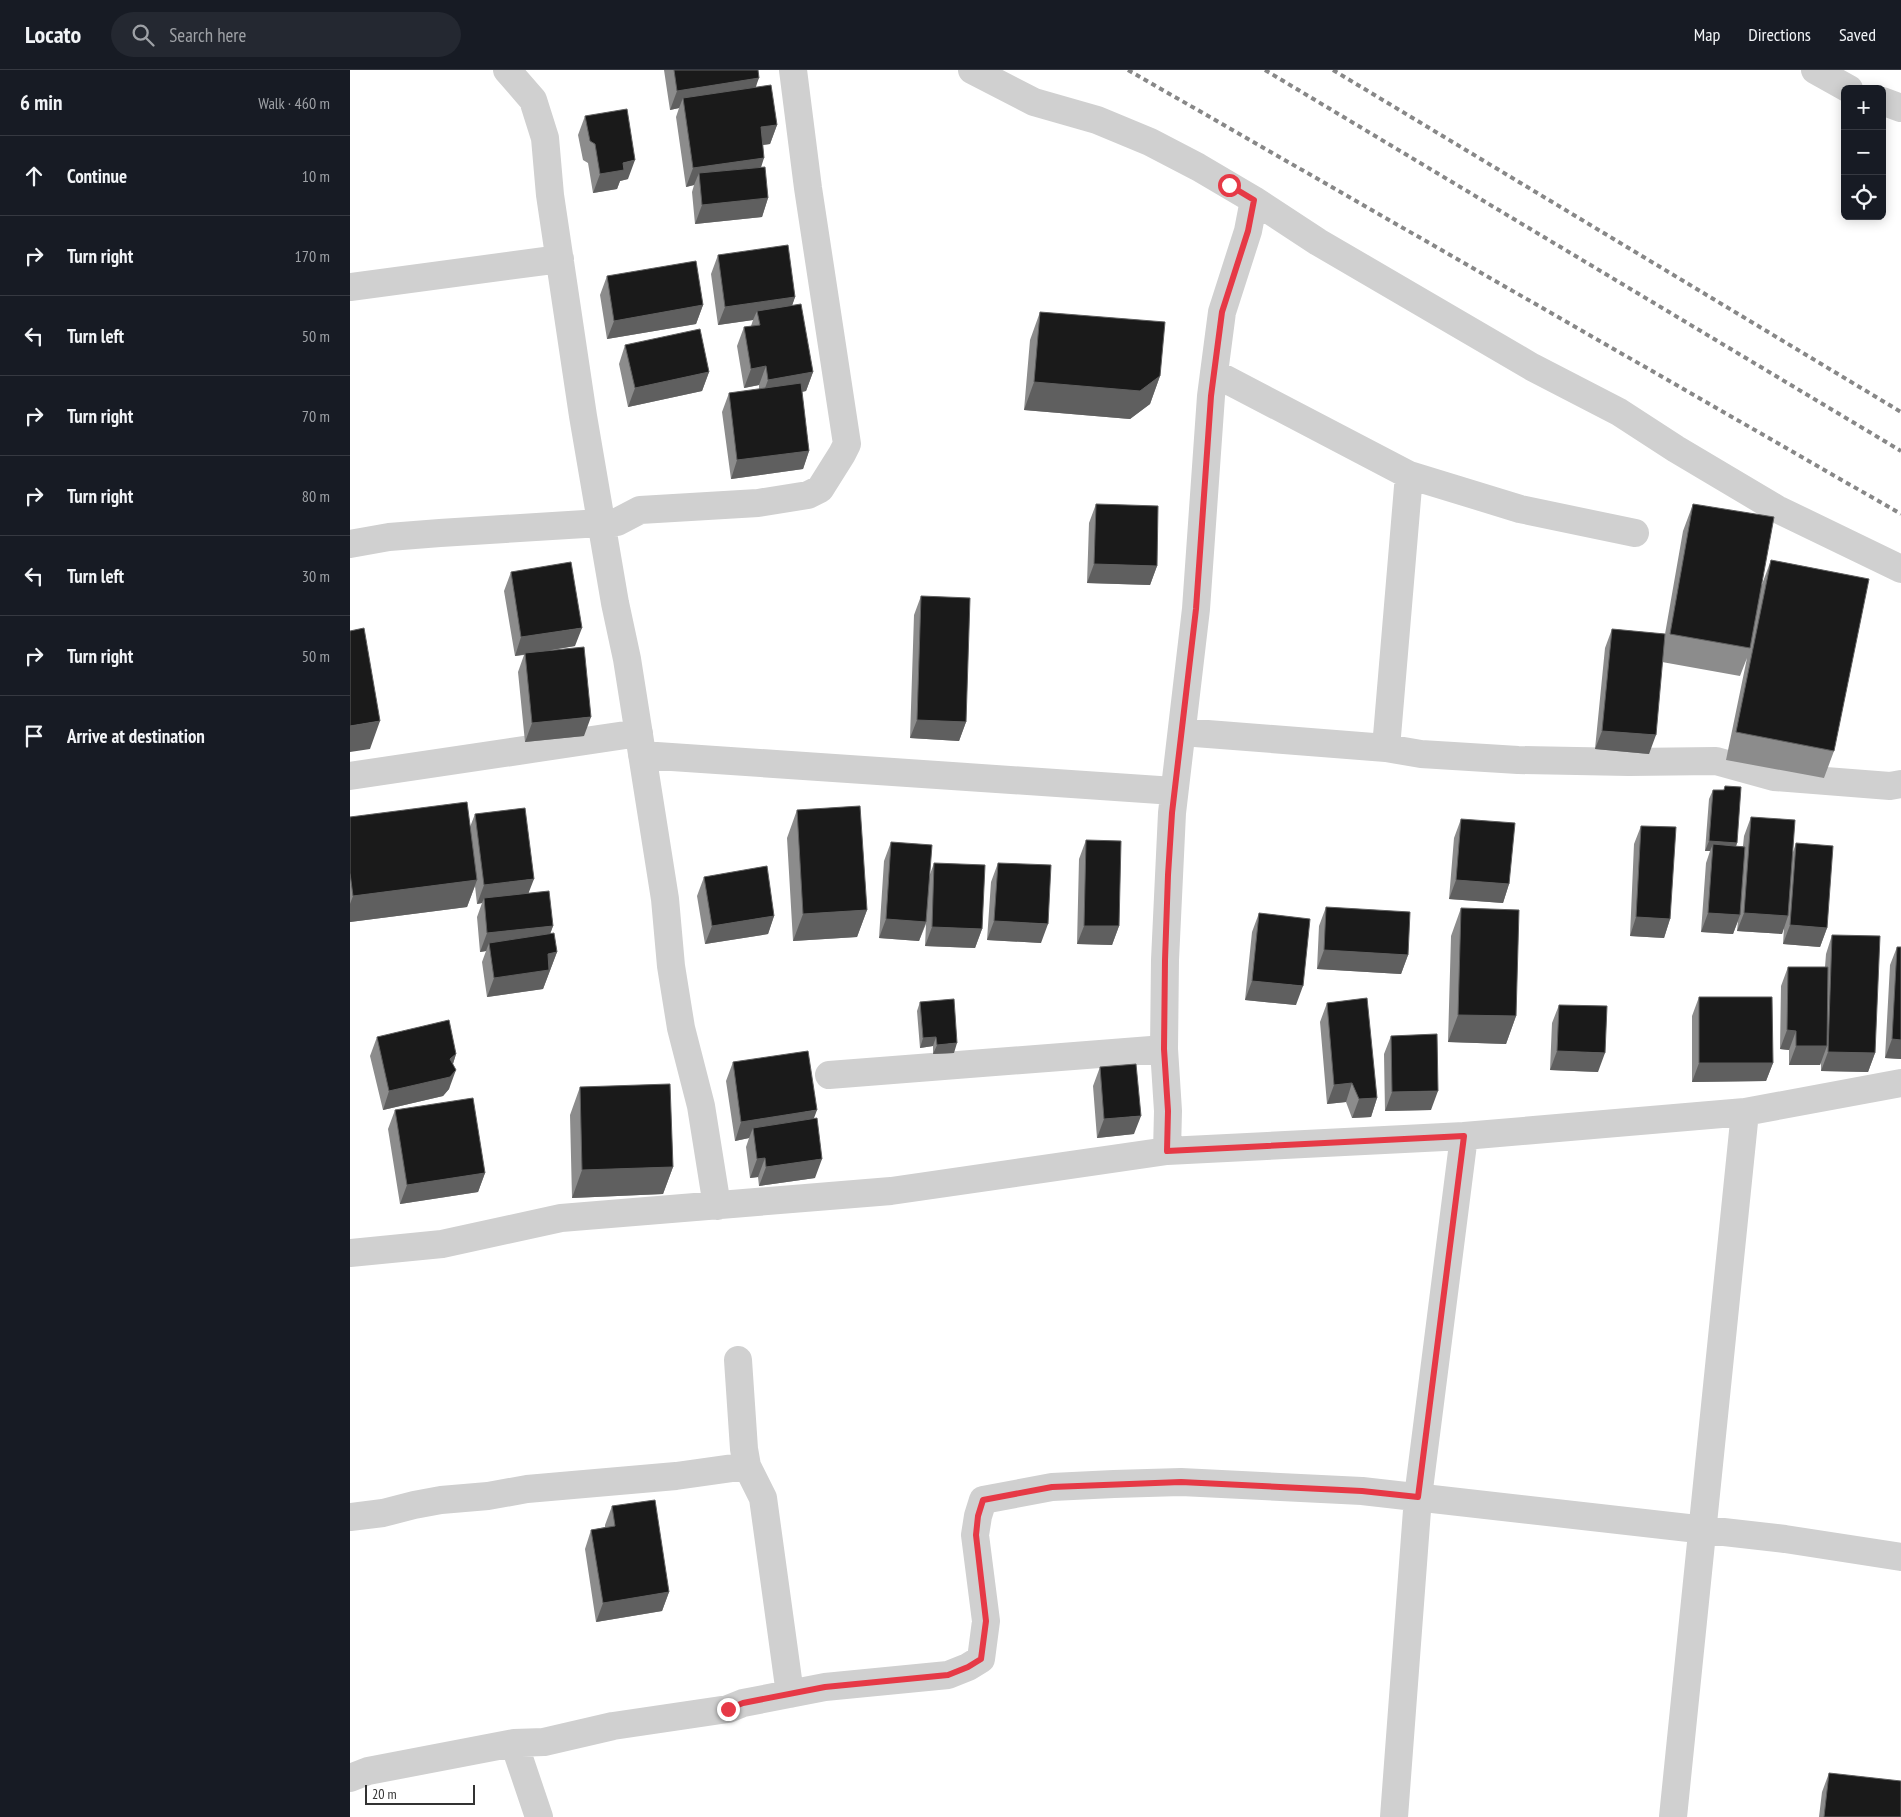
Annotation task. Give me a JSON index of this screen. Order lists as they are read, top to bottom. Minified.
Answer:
{"scale_bar":"20 m","page":{"header":"Locato","search":"Search here","nav":["Map","Directions","Saved"],"heading":["6 min","Walk · 460 m"],"map_buttons":["+","−"],"list":[["Continue","10 m"],["Turn right","170 m"],["Turn left","50 m"],["Turn right","70 m"],["Turn right","80 m"],["Turn left","30 m"],["Turn right","50 m"],"Arrive at destination"],"scale":"20 m"}}
